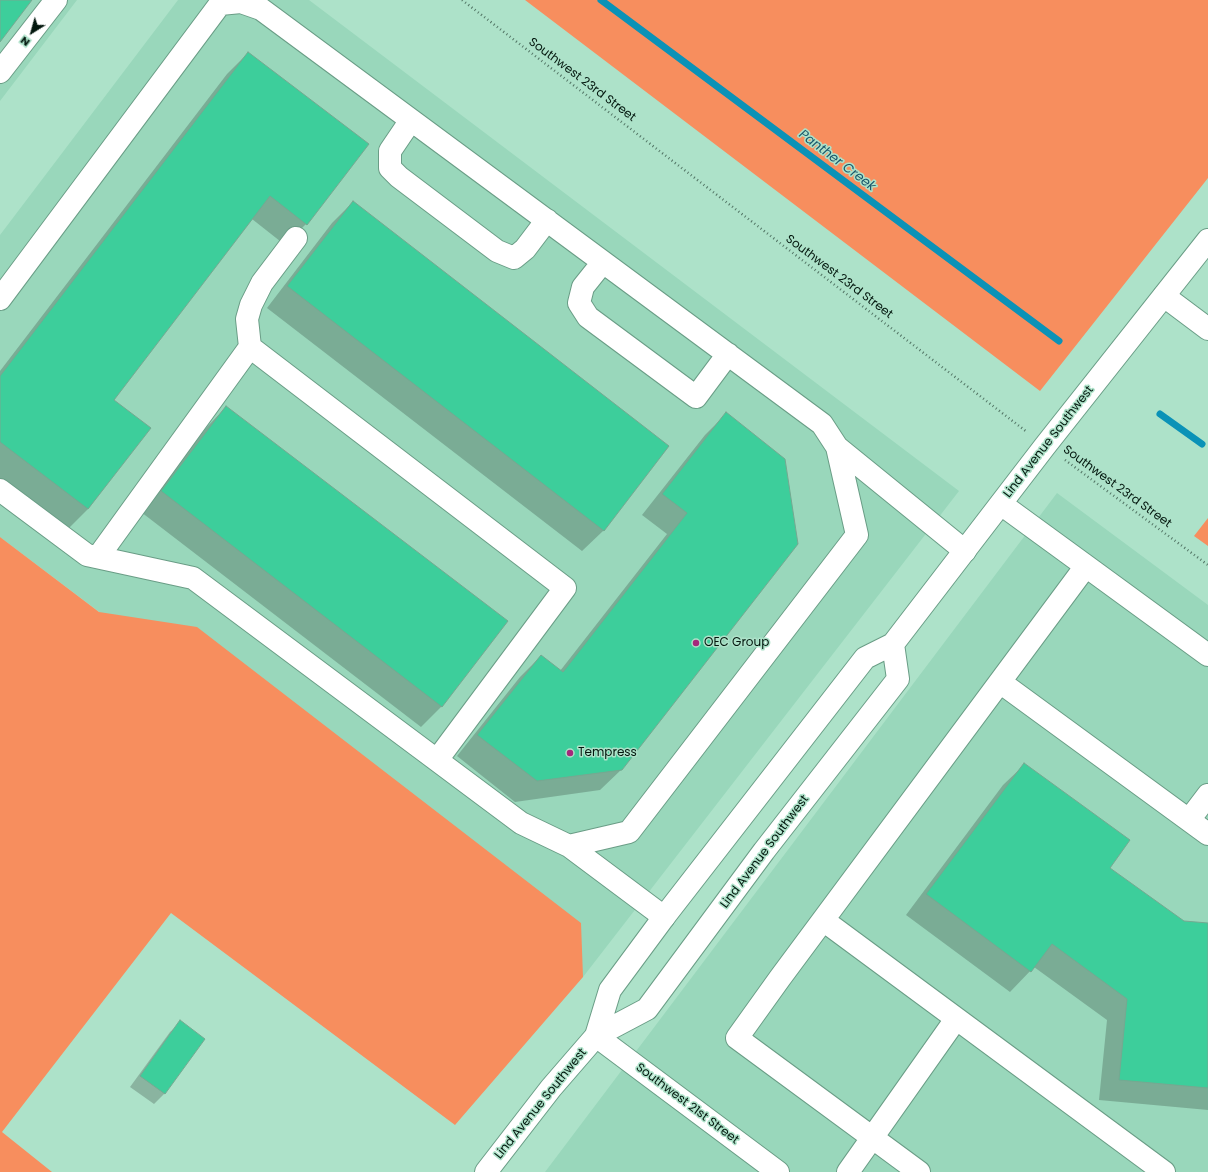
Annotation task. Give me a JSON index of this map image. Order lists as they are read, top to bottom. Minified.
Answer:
{"streets":{"main road":["Lind Avenue Southwest","Southwest 21st Street"],"path":["Southwest 23rd Street"]},"crossings":[["Southwest 23rd Street","Lind Avenue Southwest"],["Lind Avenue Southwest","Southwest 21st Street"]],"water":["Panther Creek"],"places":["OEC Group","Tempress"],"north":"bottom left"}
